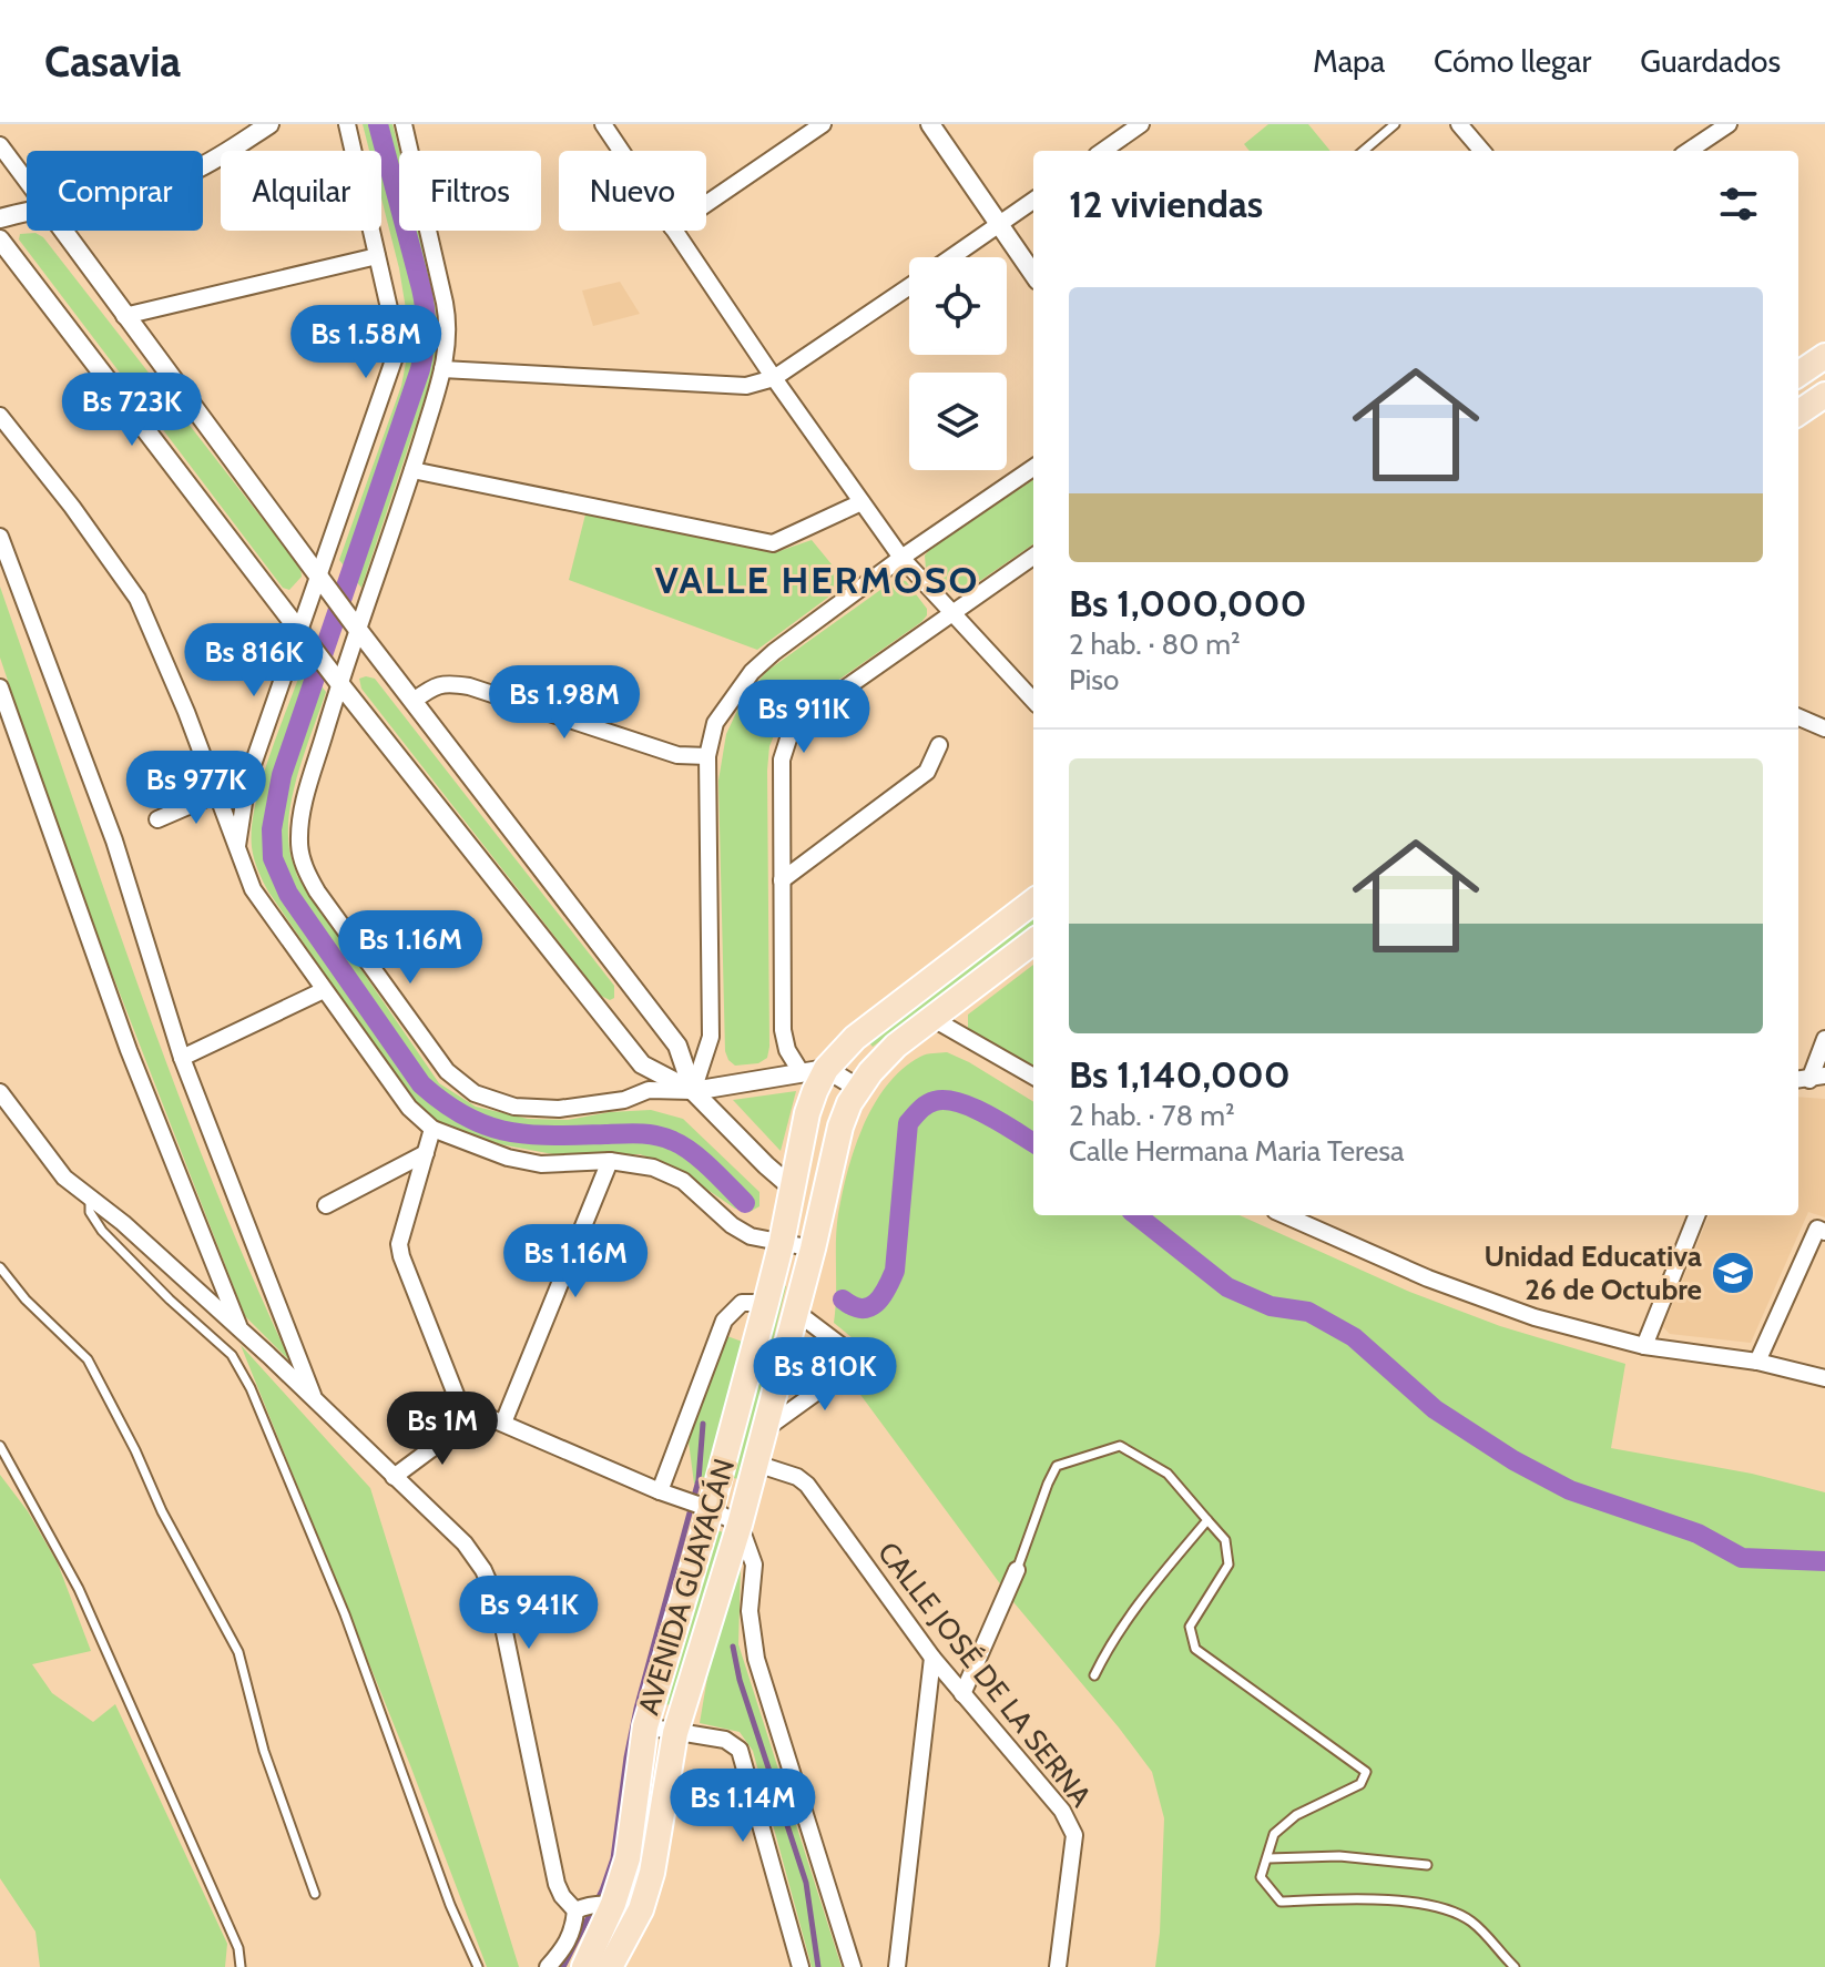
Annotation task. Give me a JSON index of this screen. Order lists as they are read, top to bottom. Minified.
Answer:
{"streets":{"main road":["AVENIDA GUAYACÁN"],"street":["CALLE JOSÉ DE LA SERNA"]},"crossings":[["AVENIDA GUAYACÁN","CALLE JOSÉ DE LA SERNA"]],"districts":["VALLE HERMOSO"],"places":{"school or university":["Unidad Educativa 26 de Octubre"]},"page":{"header":"Casavia","nav":["Mapa","Cómo llegar","Guardados"],"chip":["Comprar","Alquilar","Filtros","Nuevo"],"heading":"12 viviendas","list":[{"name":"Bs 1,000,000","note":"2 hab. · 80 m² · Piso"},{"name":"Bs 1,140,000","note":"2 hab. · 78 m² · Calle Hermana Maria Teresa"}],"price":["Bs 1.58M","Bs 723K","Bs 816K","Bs 1.98M","Bs 911K","Bs 977K","Bs 1.16M","Bs 1.16M","Bs 810K","Bs 1M","Bs 941K","Bs 1.14M"]}}
